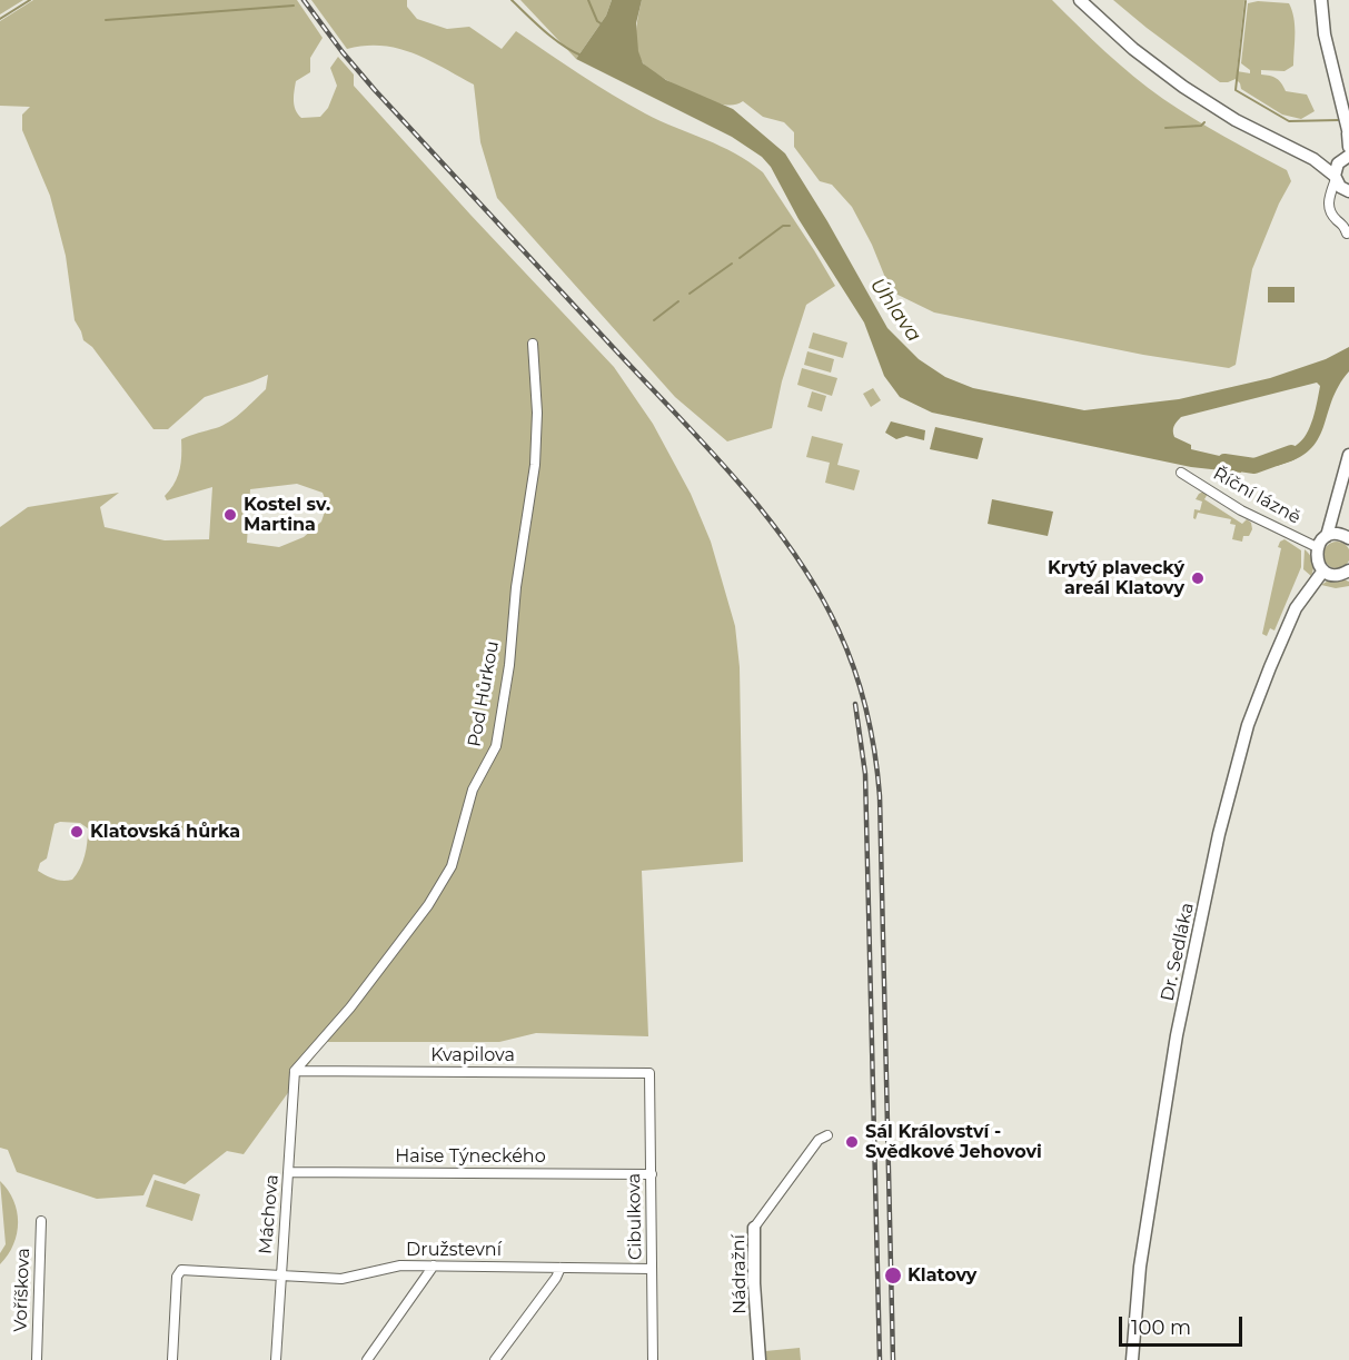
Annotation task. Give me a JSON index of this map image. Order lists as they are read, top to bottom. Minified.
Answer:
{"streets":{"street":["Říční lázně","Pod Hůrkou","Dr. Sedláka","Kvapilova","Haise Týneckého","Máchova","Cibulkova","Družstevní","Nádražní","Voříškova"]},"crossings":[["Pod Hůrkou","Kvapilova"],["Pod Hůrkou","Máchova"],["Kvapilova","Máchova"],["Kvapilova","Cibulkova"],["Haise Týneckého","Máchova"],["Haise Týneckého","Cibulkova"],["Máchova","Družstevní"],["Cibulkova","Družstevní"]],"water":["Úhlava"],"places":["Kostel sv. Martina","Krytý plavecký areál Klatovy","Klatovská hůrka","Sál Království - Svědkové Jehovovi","Klatovy"],"scale_bar":"100 m"}
